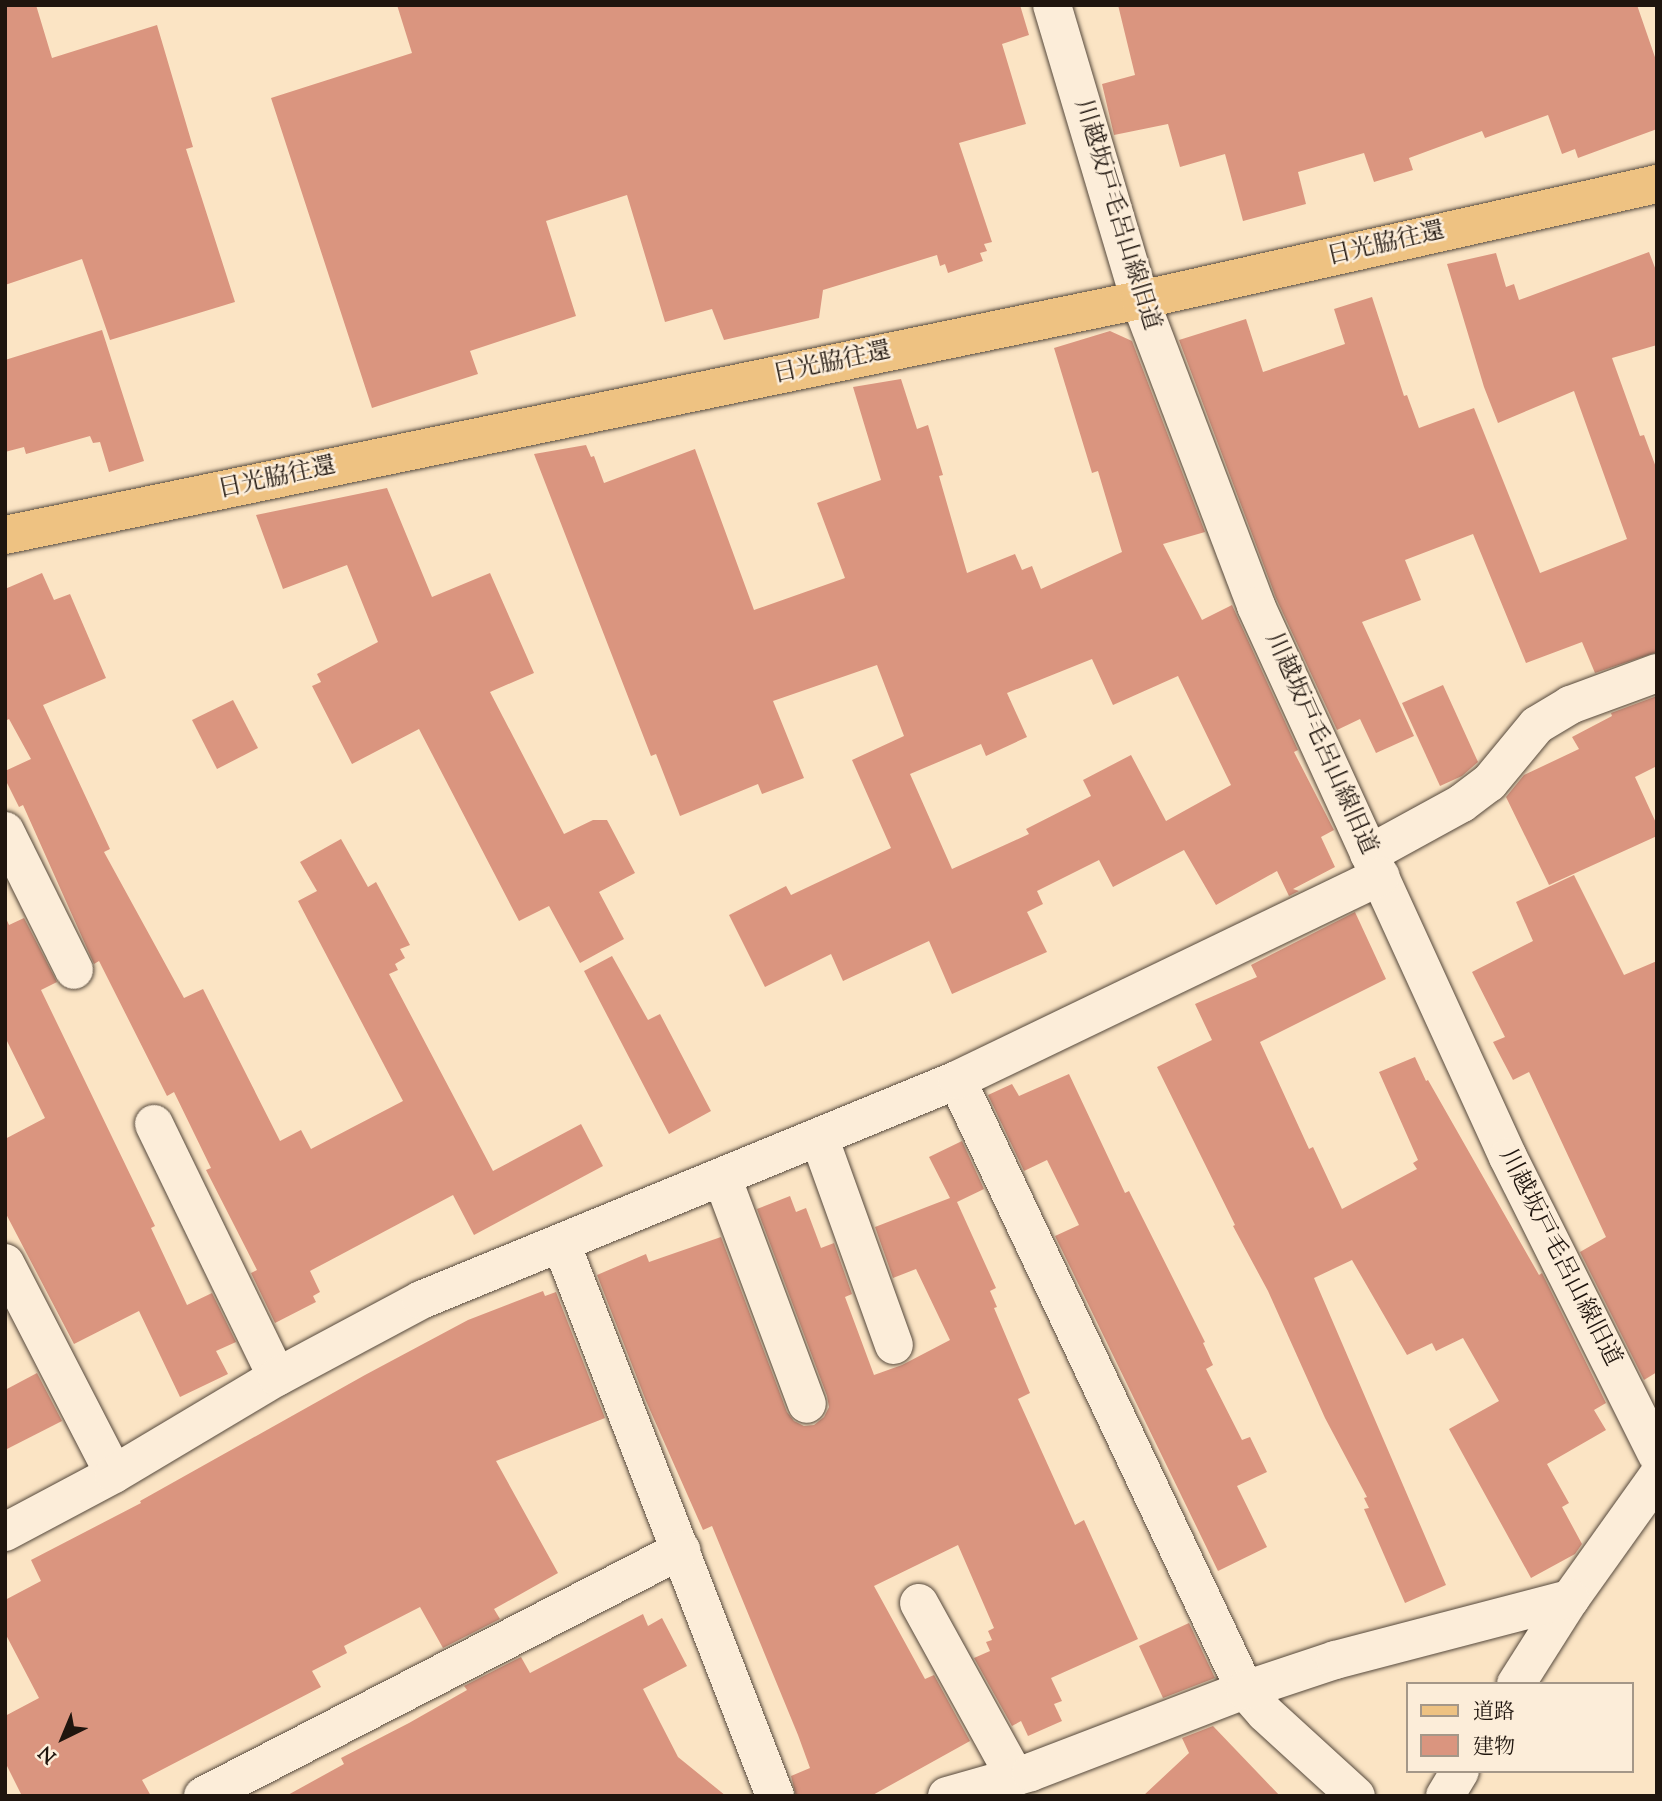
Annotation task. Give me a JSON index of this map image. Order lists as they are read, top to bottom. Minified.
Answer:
{"streets":{"main road":["日光脇往還"],"street":["川越坂戸毛呂山線旧道"]},"crossings":[["川越坂戸毛呂山線旧道","日光脇往還"]],"legend":["道路","建物"],"north":"bottom left"}
